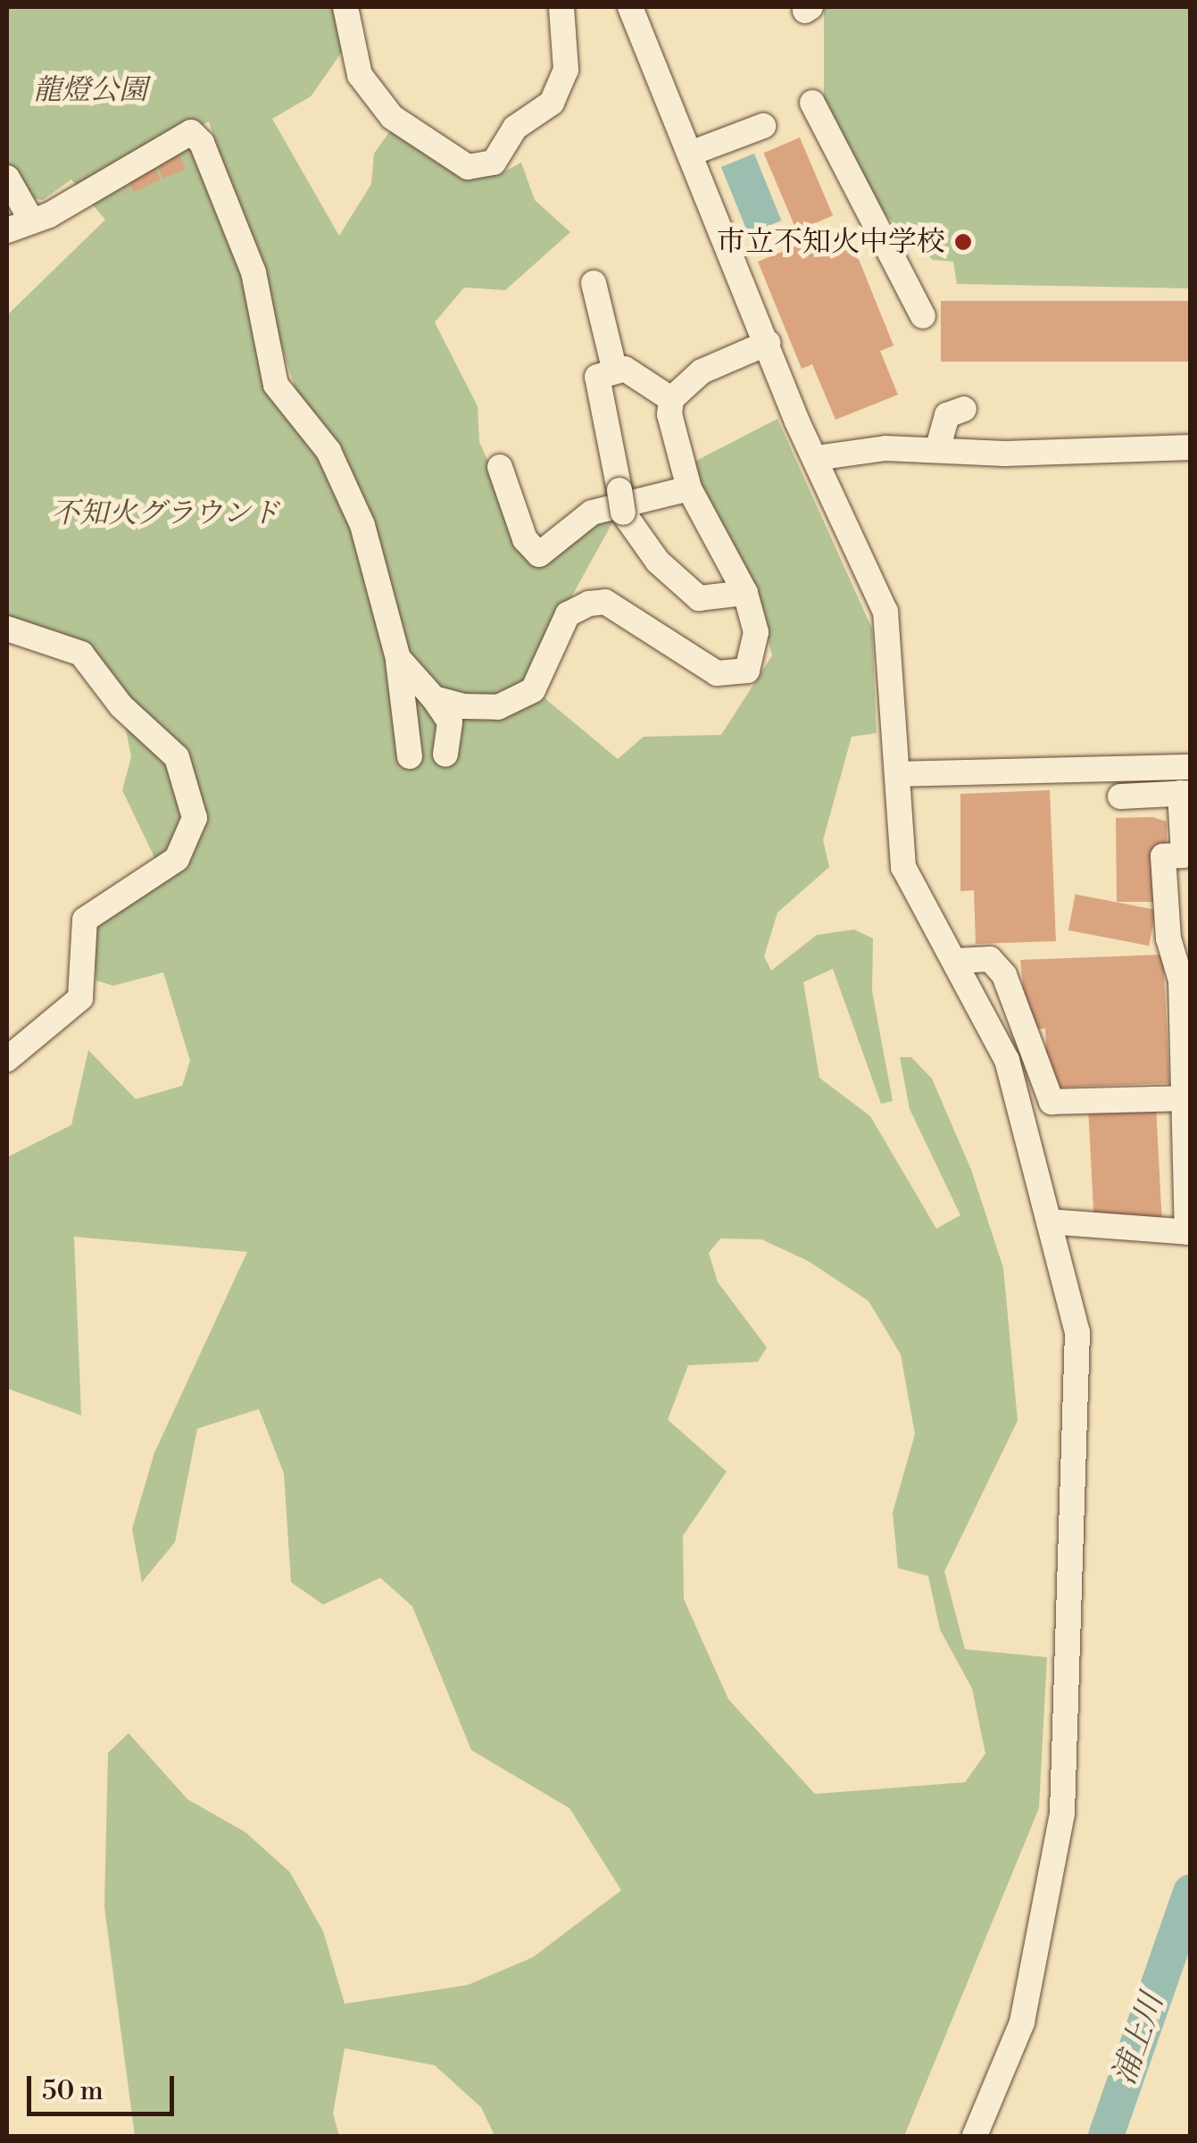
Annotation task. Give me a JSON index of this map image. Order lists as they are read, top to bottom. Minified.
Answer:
{"water":["浦上川"],"parks":["龍燈公園","不知火グラウンド"],"places":["市立不知火中学校"],"scale_bar":"50 m"}
